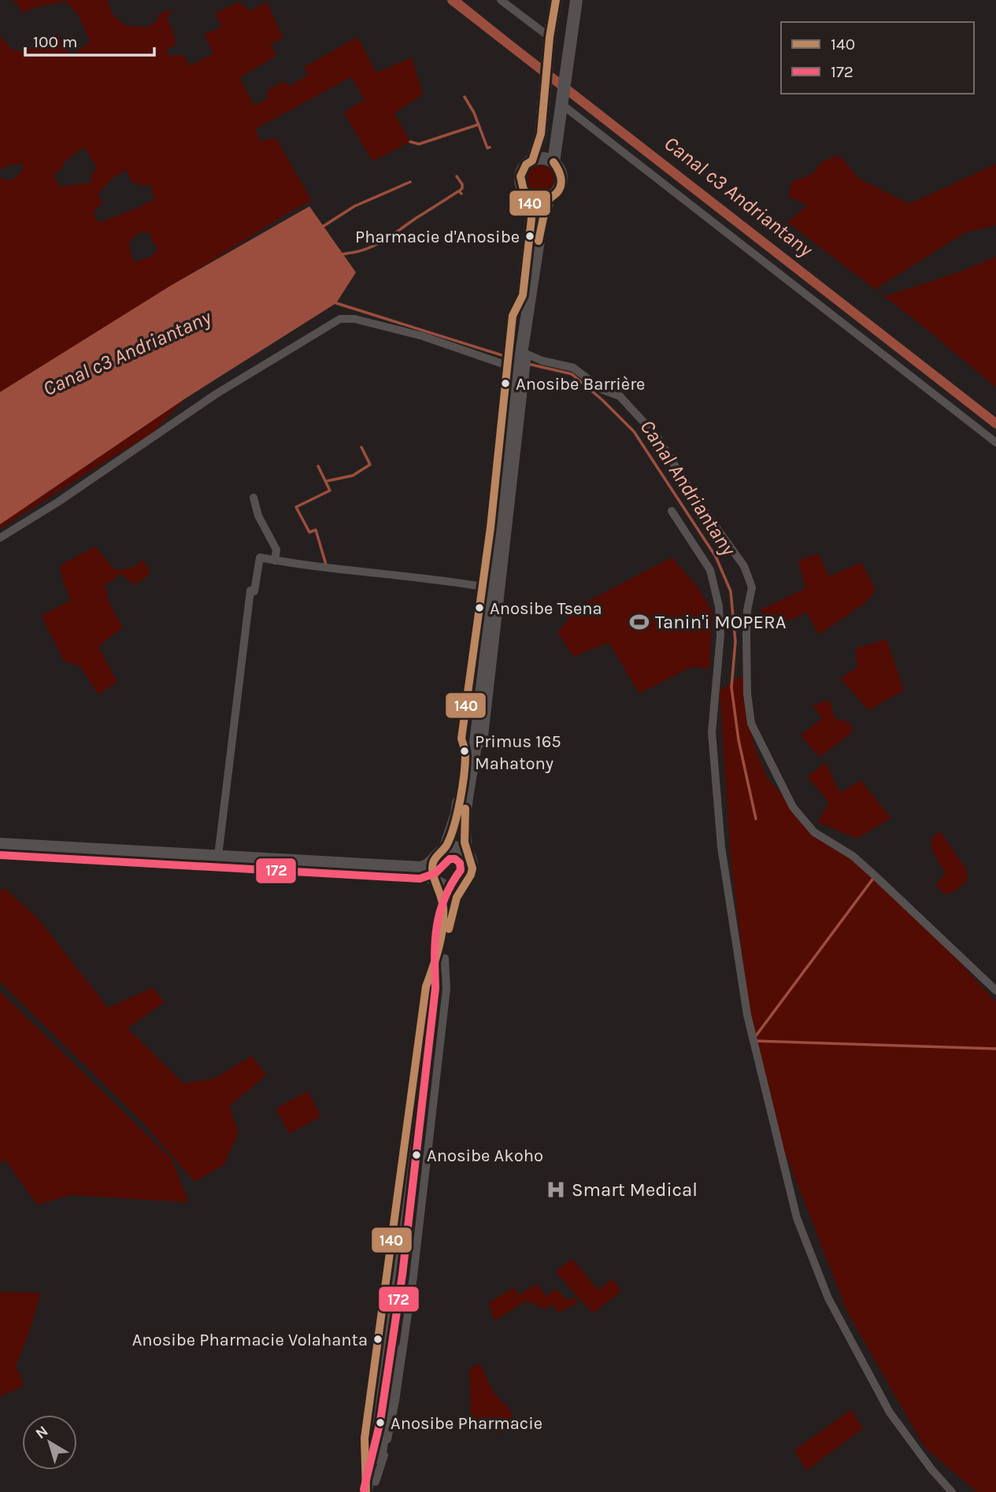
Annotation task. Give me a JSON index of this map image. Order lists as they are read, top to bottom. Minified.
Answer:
{"water":["Canal c3 Andriantany","Canal Andriantany"],"places":{"other":["Pharmacie d'Anosibe","Anosibe Barrière","Anosibe Tsena","Primus 165 Mahatony","Anosibe Akoho","Anosibe Pharmacie Volahanta","Anosibe Pharmacie"],"sports":["Tanin'i MOPERA"],"hospital":["Smart Medical"]},"lines":["transit line 140","transit line 172"],"legend":["140","172"],"scale_bar":"100 m","north":"top left"}
